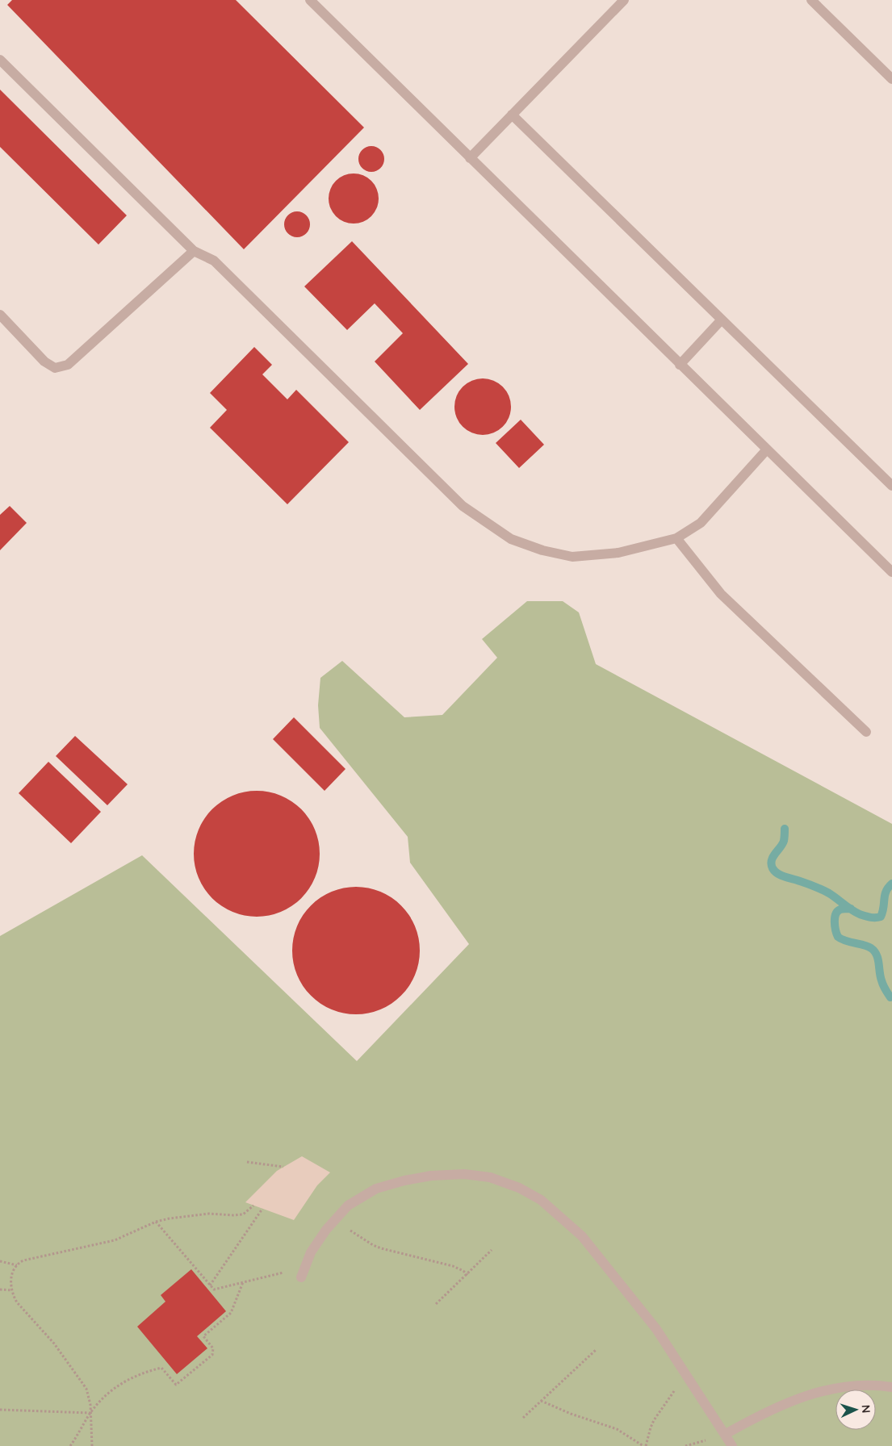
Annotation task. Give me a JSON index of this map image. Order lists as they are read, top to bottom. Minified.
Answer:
{"north":"right"}
